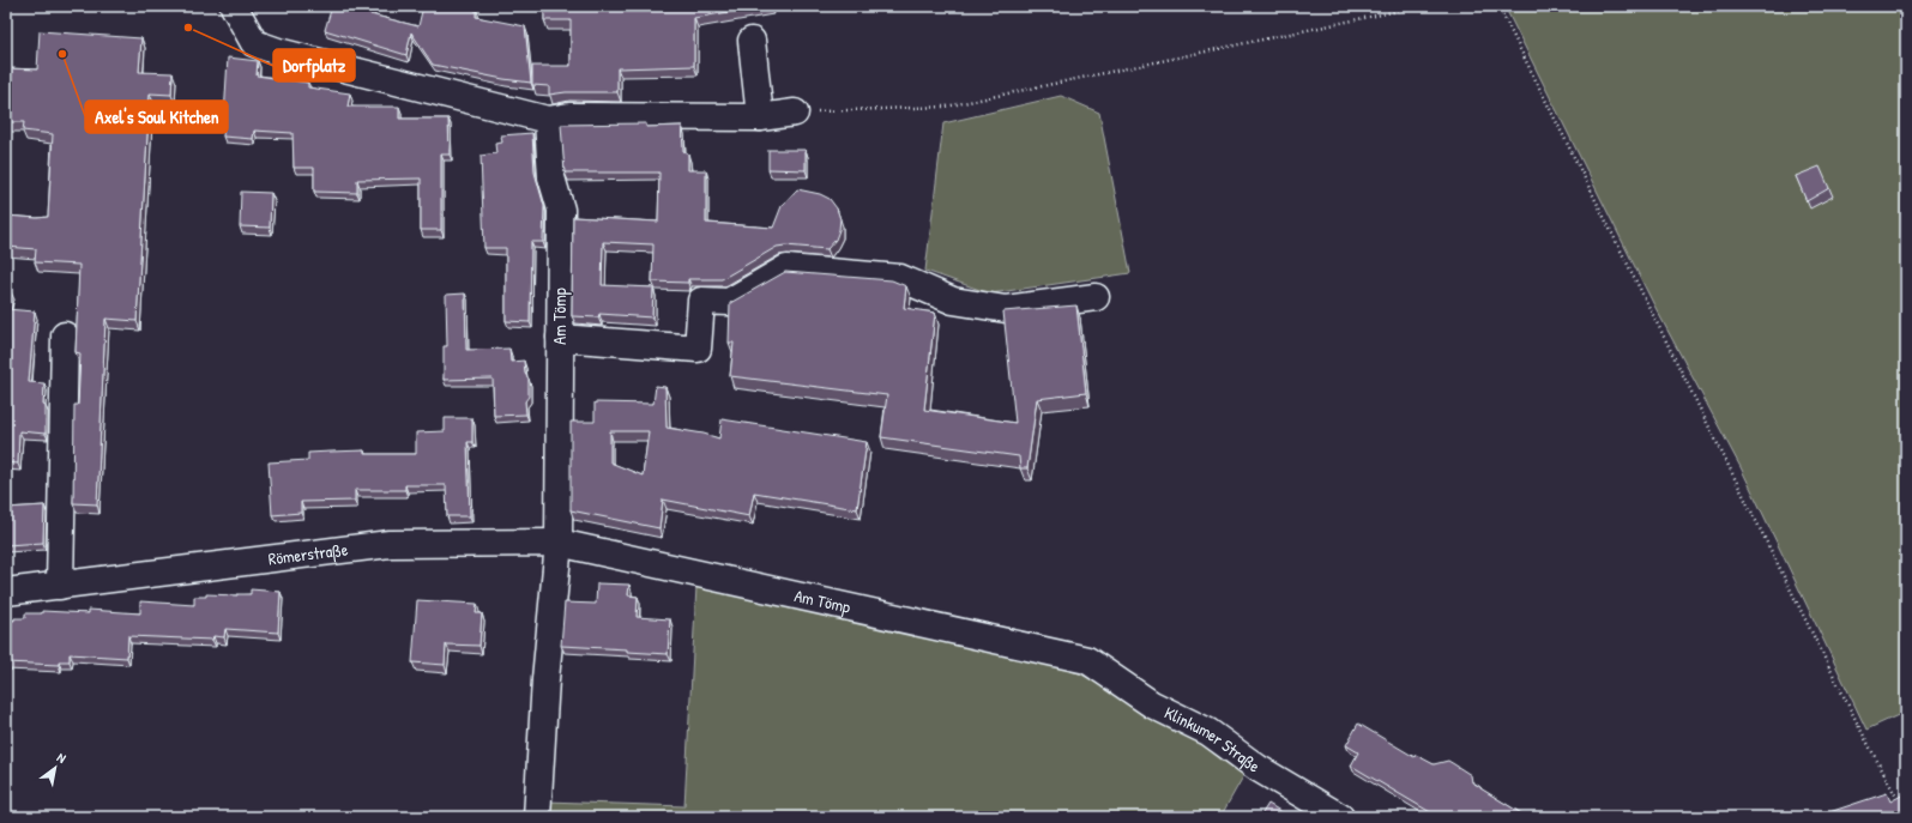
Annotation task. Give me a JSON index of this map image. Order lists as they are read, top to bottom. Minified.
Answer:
{"streets":{"street":["Am Tömp","Römerstraße","Klinkumer Straße"]},"crossings":[["Am Tömp","Römerstraße"],["Am Tömp","Klinkumer Straße"]],"places":["Dorfplatz","Axel's Soul Kitchen"],"north":"top right"}
